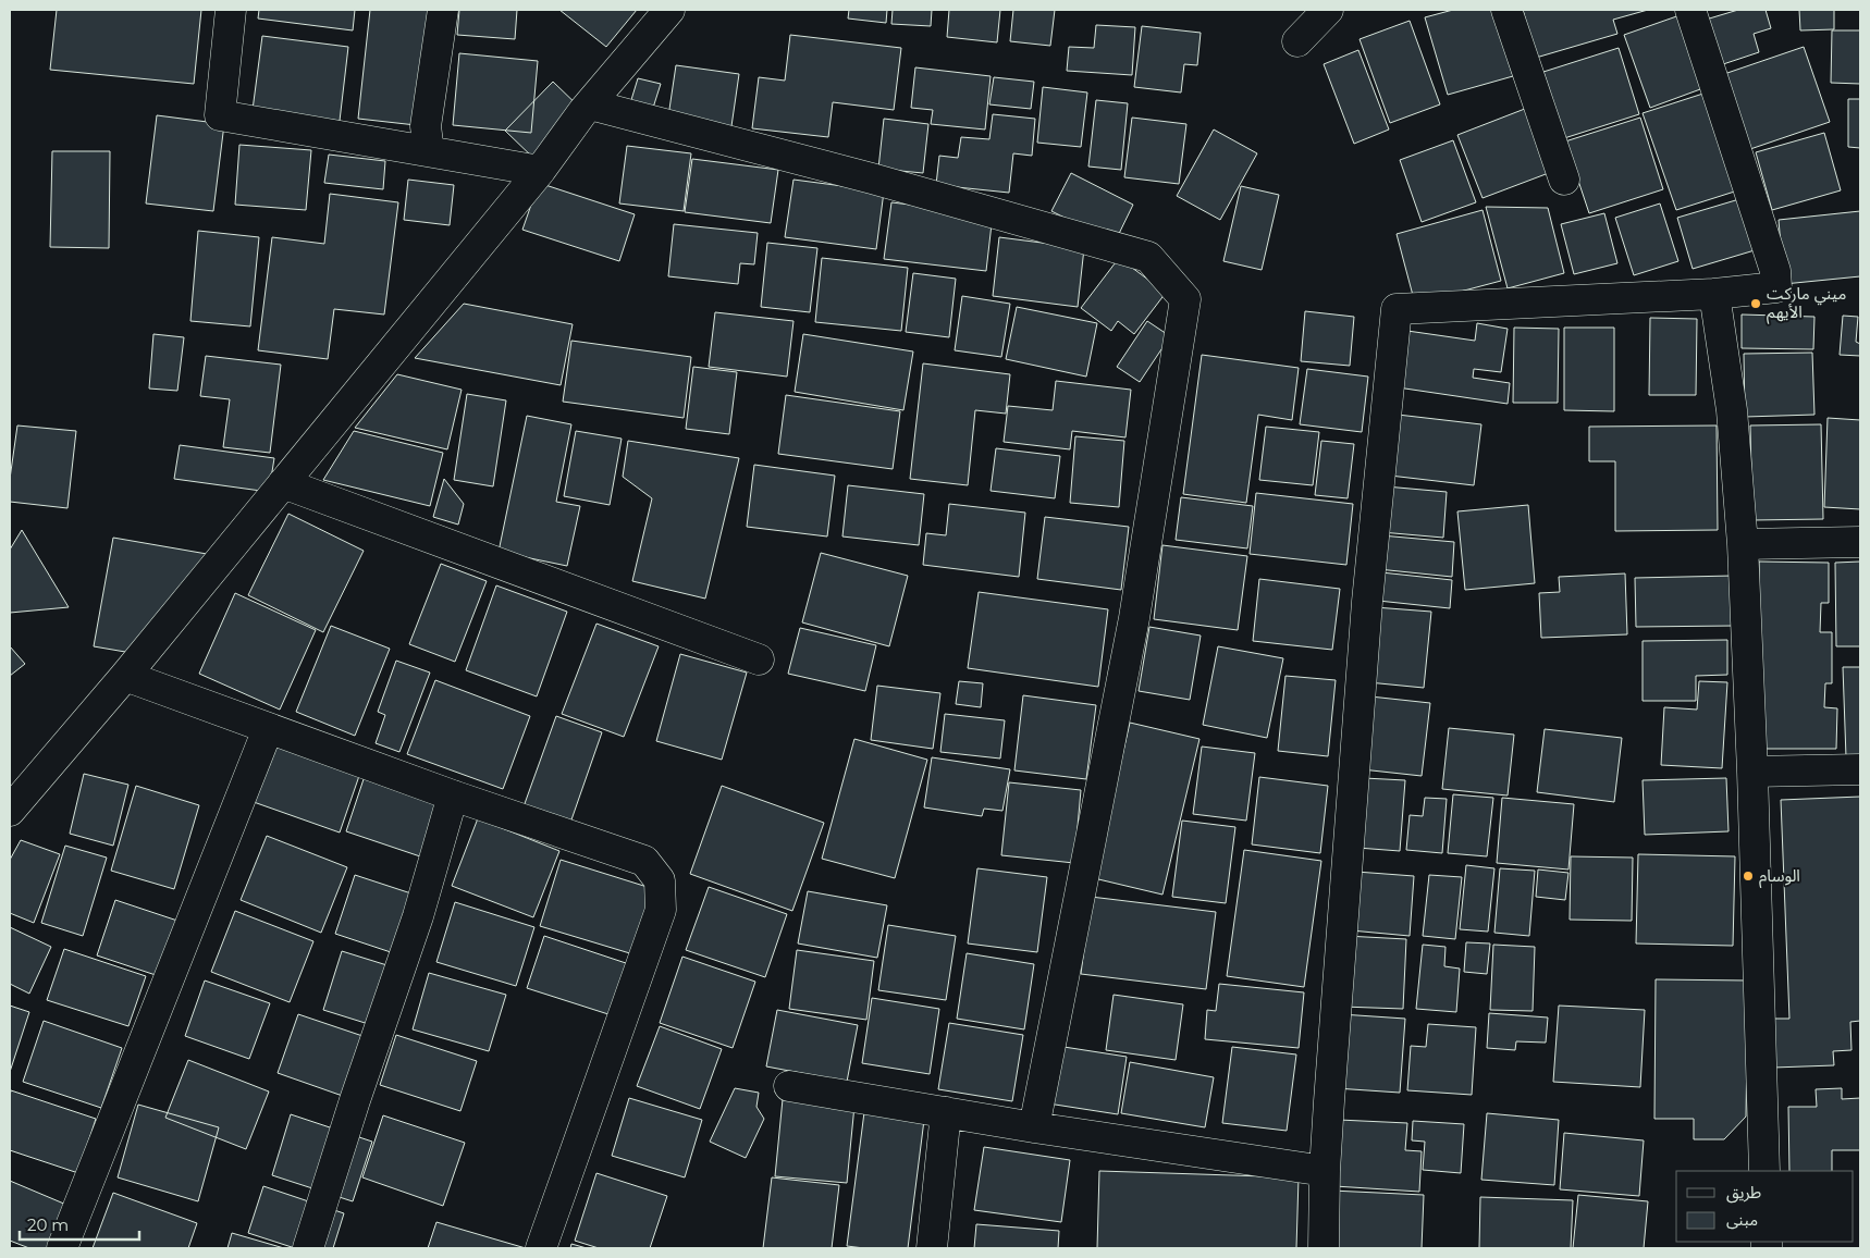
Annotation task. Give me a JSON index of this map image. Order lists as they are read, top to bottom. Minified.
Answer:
{"places":["ميني ماركت الأيهم","الوسام"],"legend":["طريق","مبنى"],"scale_bar":"20 m"}
